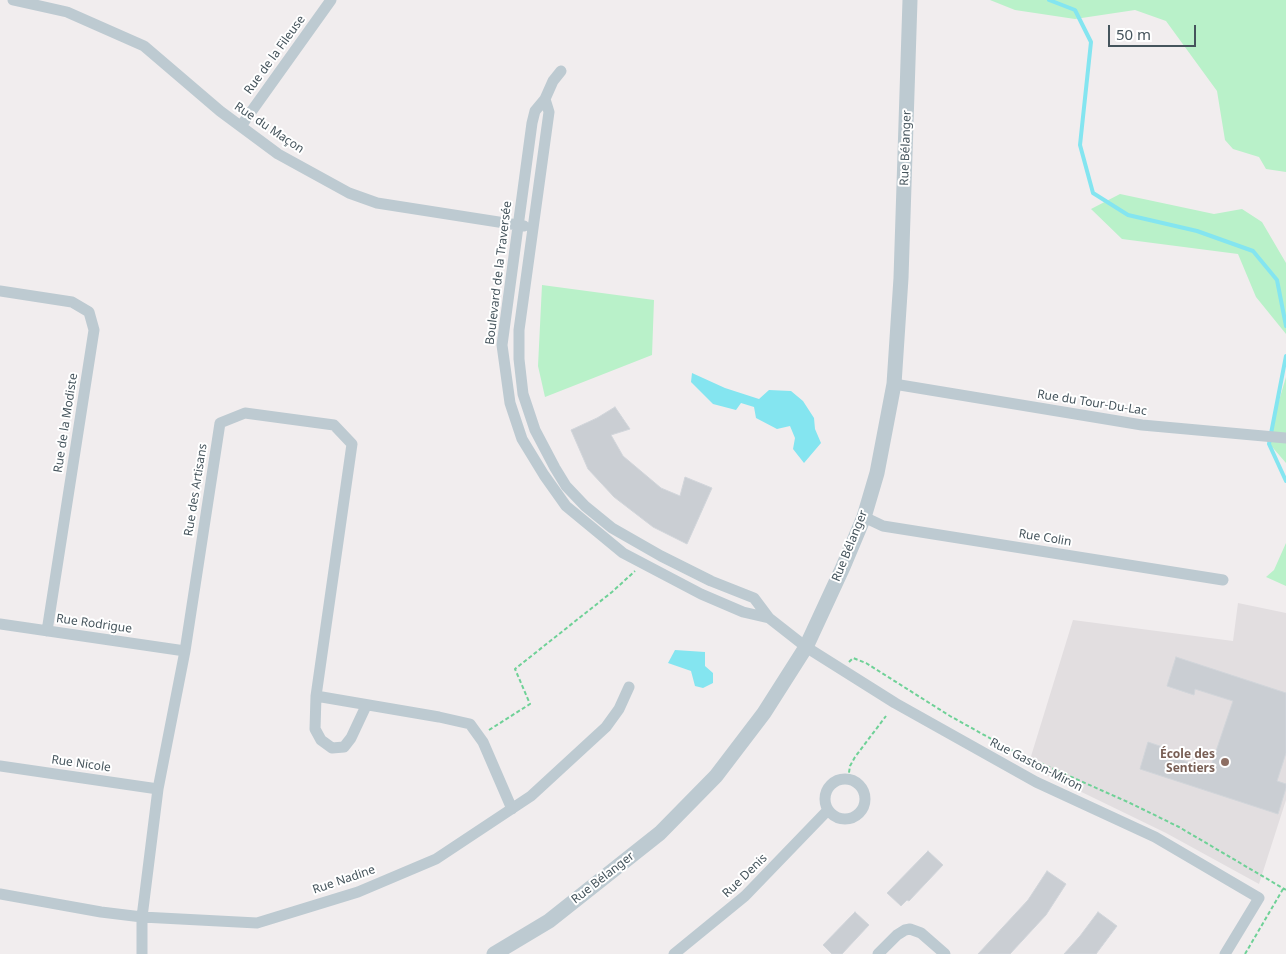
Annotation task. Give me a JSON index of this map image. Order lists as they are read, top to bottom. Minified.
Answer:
{"streets":{"street":["Rue de la Fileuse","Rue du Maçon","Rue Bélanger","Boulevard de la Traversée","Rue du Tour-Du-Lac","Rue de la Modiste","Rue des Artisans","Rue Colin","Rue Rodrigue","Rue Nicole","Rue Gaston-Miron","Rue Denis","Rue Nadine"]},"crossings":[["Rue de la Fileuse","Rue du Maçon"],["Rue du Maçon","Boulevard de la Traversée"],["Rue Bélanger","Boulevard de la Traversée"],["Rue Bélanger","Rue du Tour-Du-Lac"],["Rue Bélanger","Rue Colin"],["Rue Bélanger","Rue Gaston-Miron"],["Boulevard de la Traversée","Rue Gaston-Miron"],["Rue de la Modiste","Rue Rodrigue"],["Rue des Artisans","Rue Rodrigue"],["Rue des Artisans","Rue Nicole"],["Rue des Artisans","Rue Nadine"]],"places":["École des Sentiers"],"scale_bar":"50 m"}
